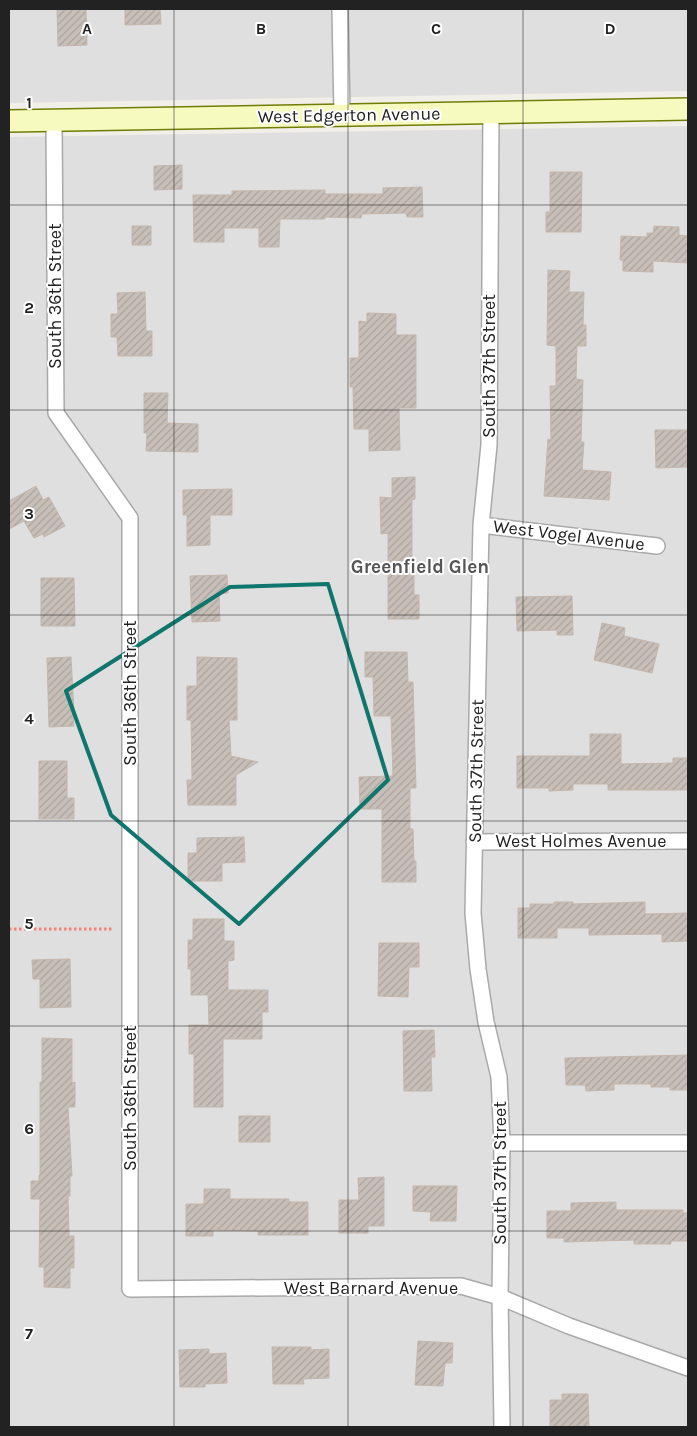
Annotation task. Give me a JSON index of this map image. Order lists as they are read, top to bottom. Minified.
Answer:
{"streets":{"street":["West Edgerton Avenue","South 36th Street","South 37th Street","West Vogel Avenue","West Holmes Avenue","West Barnard Avenue"]},"crossings":[["West Edgerton Avenue","South 36th Street"],["West Edgerton Avenue","South 37th Street"],["South 36th Street","West Barnard Avenue"],["South 37th Street","West Vogel Avenue"],["South 37th Street","West Holmes Avenue"],["South 37th Street","West Barnard Avenue"]],"districts":["Greenfield Glen"],"grid":{"columns":["A","B","C","D"],"rows":["1","2","3","4","5","6","7"]}}
